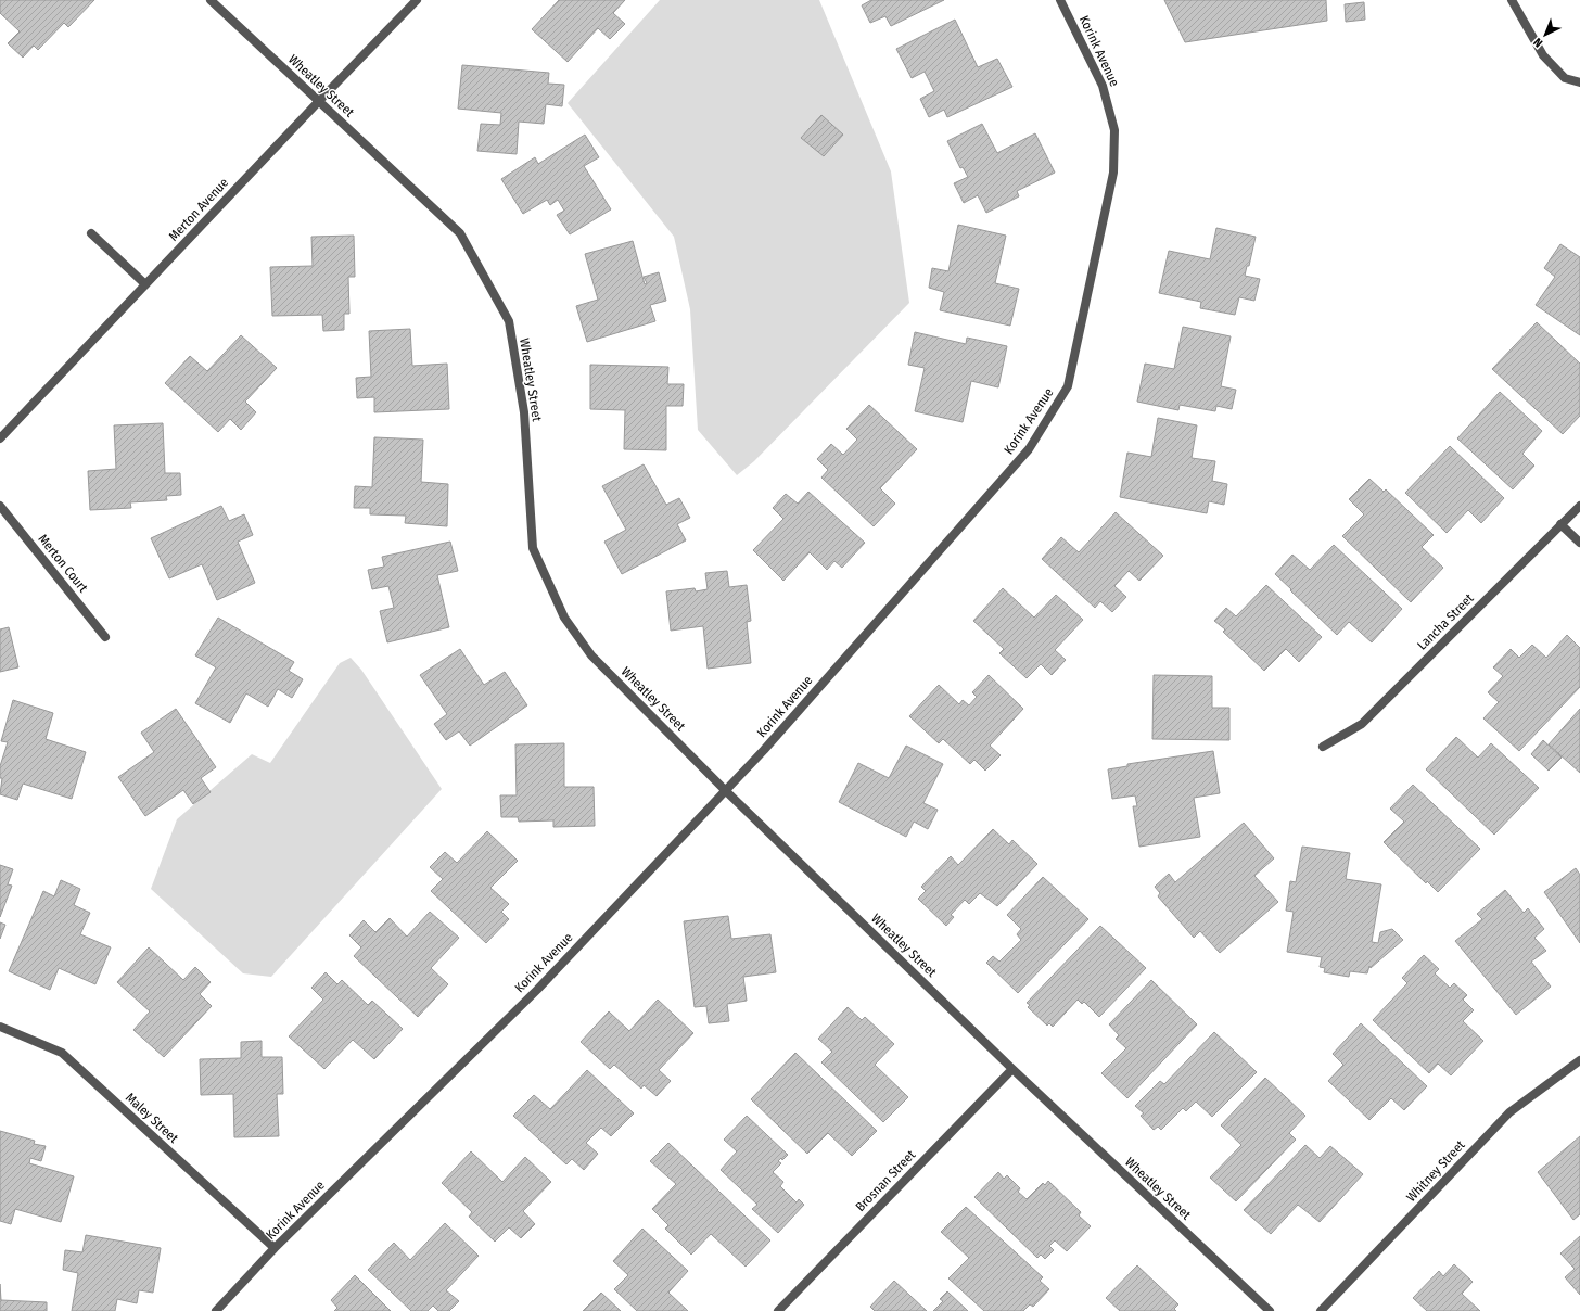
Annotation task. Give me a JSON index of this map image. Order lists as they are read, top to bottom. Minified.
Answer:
{"streets":{"street":["Korink Avenue","Wheatley Street","Merton Avenue","Merton Court","Lancha Street","Maley Street","Whitney Street","Brosnan Street"]},"crossings":[["Korink Avenue","Wheatley Street"],["Korink Avenue","Maley Street"],["Wheatley Street","Merton Avenue"],["Wheatley Street","Brosnan Street"]],"north":"bottom left"}
